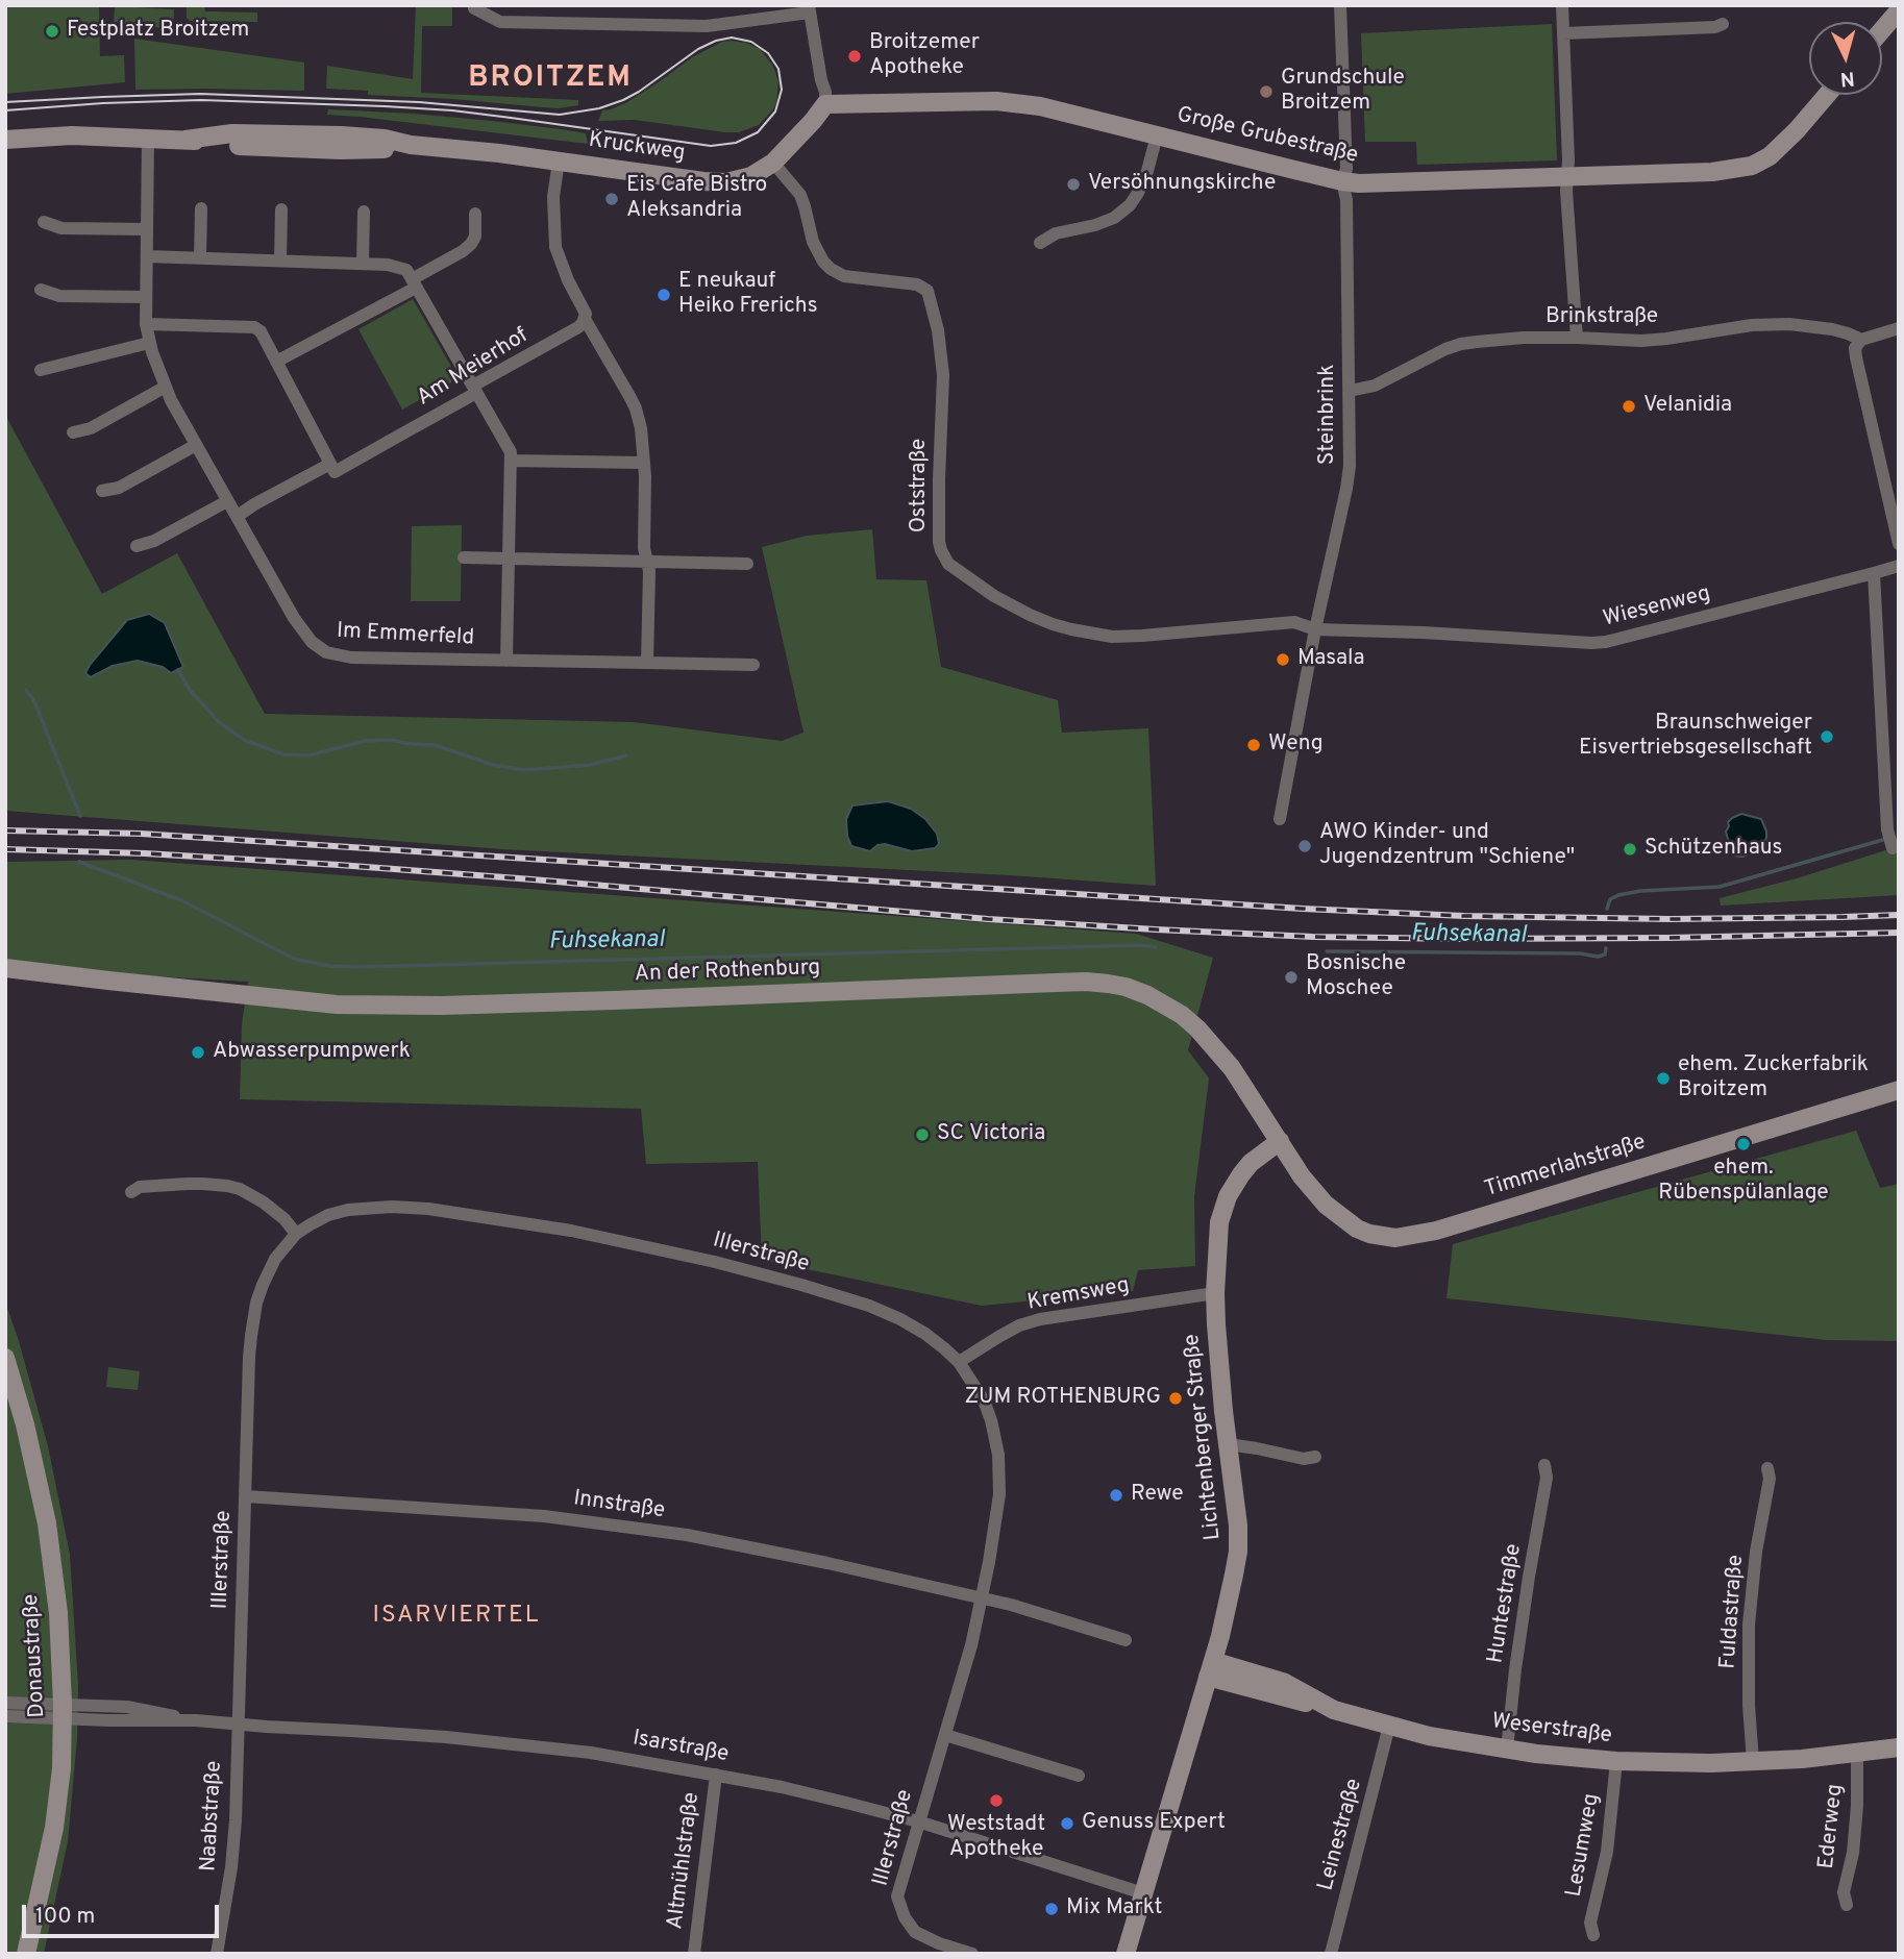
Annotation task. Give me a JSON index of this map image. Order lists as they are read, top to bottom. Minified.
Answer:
{"streets":{"street":["Große Grubestraße","Kruckweg","Brinkstraße","Am Meierhof","Steinbrink","Oststraße","Wiesenweg","Im Emmerfeld","An der Rothenburg","Timmerlahstraße","Illerstraße","Kremsweg","Lichtenberger Straße","Innstraße","Huntestraße","Fuldastraße","Donaustraße","Weserstraße","Isarstraße","Naabstraße","Ederweg","Leinestraße","Lesumweg","Altmühlstraße"]},"crossings":[["Große Grubestraße","Kruckweg"],["Große Grubestraße","Steinbrink"],["Kruckweg","Oststraße"],["Kruckweg","Im Emmerfeld"],["Brinkstraße","Steinbrink"],["Am Meierhof","Im Emmerfeld"],["Steinbrink","Oststraße"],["Steinbrink","Wiesenweg"],["Oststraße","Wiesenweg"],["An der Rothenburg","Timmerlahstraße"],["An der Rothenburg","Lichtenberger Straße"],["Timmerlahstraße","Lichtenberger Straße"],["Illerstraße","Kremsweg"],["Illerstraße","Innstraße"],["Illerstraße","Isarstraße"],["Illerstraße","Naabstraße"],["Kremsweg","Lichtenberger Straße"],["Lichtenberger Straße","Weserstraße"],["Lichtenberger Straße","Isarstraße"],["Huntestraße","Weserstraße"],["Fuldastraße","Weserstraße"],["Donaustraße","Isarstraße"],["Weserstraße","Ederweg"],["Weserstraße","Leinestraße"],["Weserstraße","Lesumweg"],["Isarstraße","Naabstraße"],["Isarstraße","Altmühlstraße"]],"districts":["BROITZEM","ISARVIERTEL"],"water":["Fuhsekanal"],"places":["Festplatz Broitzem","Broitzemer Apotheke","Grundschule Broitzem","Versöhnungskirche","Eis Cafe Bistro Aleksandria","E neukauf Heiko Frerichs","Velanidia","Masala","Braunschweiger Eisvertriebsgesellschaft","Weng","AWO Kinder- und Jugendzentrum \"Schiene\"","Schützenhaus","Bosnische Moschee","Abwasserpumpwerk","ehem. Zuckerfabrik Broitzem","SC Victoria","ehem. Rübenspülanlage","ZUM ROTHENBURG","Rewe","Weststadt Apotheke","Genuss Expert","Mix Markt"],"scale_bar":"100 m","north":"bottom"}
